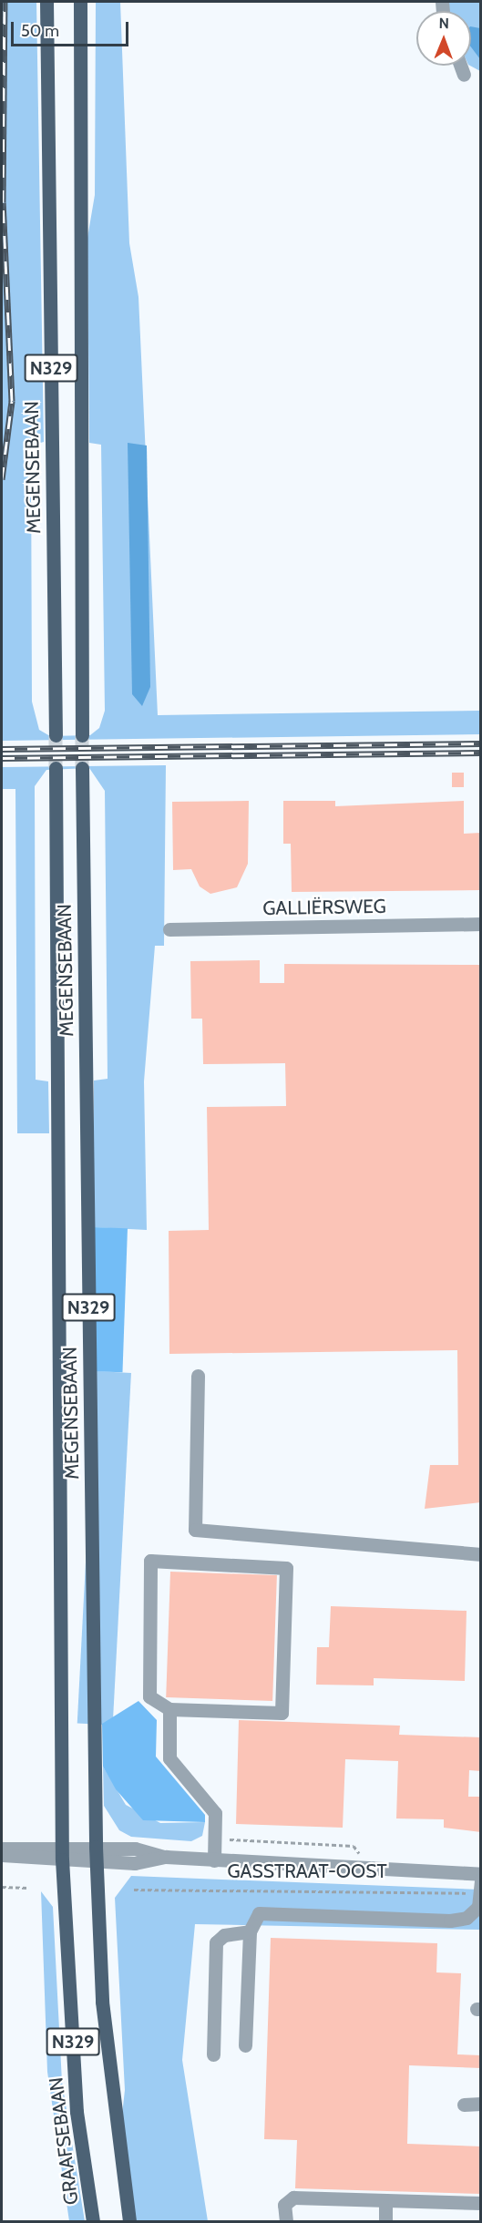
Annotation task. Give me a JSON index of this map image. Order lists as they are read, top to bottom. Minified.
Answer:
{"streets":{"main road":["N329","MEGENSEBAAN","GRAAFSEBAAN"],"street":["GALLIËRSWEG","GASSTRAAT-OOST"]},"crossings":[["N329","MEGENSEBAAN"],["N329","GASSTRAAT-OOST"],["MEGENSEBAAN","GASSTRAAT-OOST"],["MEGENSEBAAN","GRAAFSEBAAN"],["GASSTRAAT-OOST","GRAAFSEBAAN"]],"scale_bar":"50 m","north":"top"}
